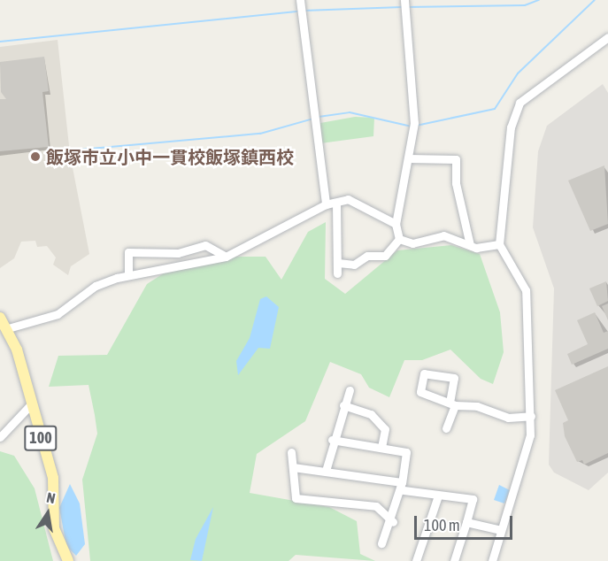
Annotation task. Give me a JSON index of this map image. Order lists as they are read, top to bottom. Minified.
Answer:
{"streets":{"main road":["100"]},"places":["飯塚市立小中一貫校飯塚鎮西校"],"scale_bar":"100 m","north":"top"}
